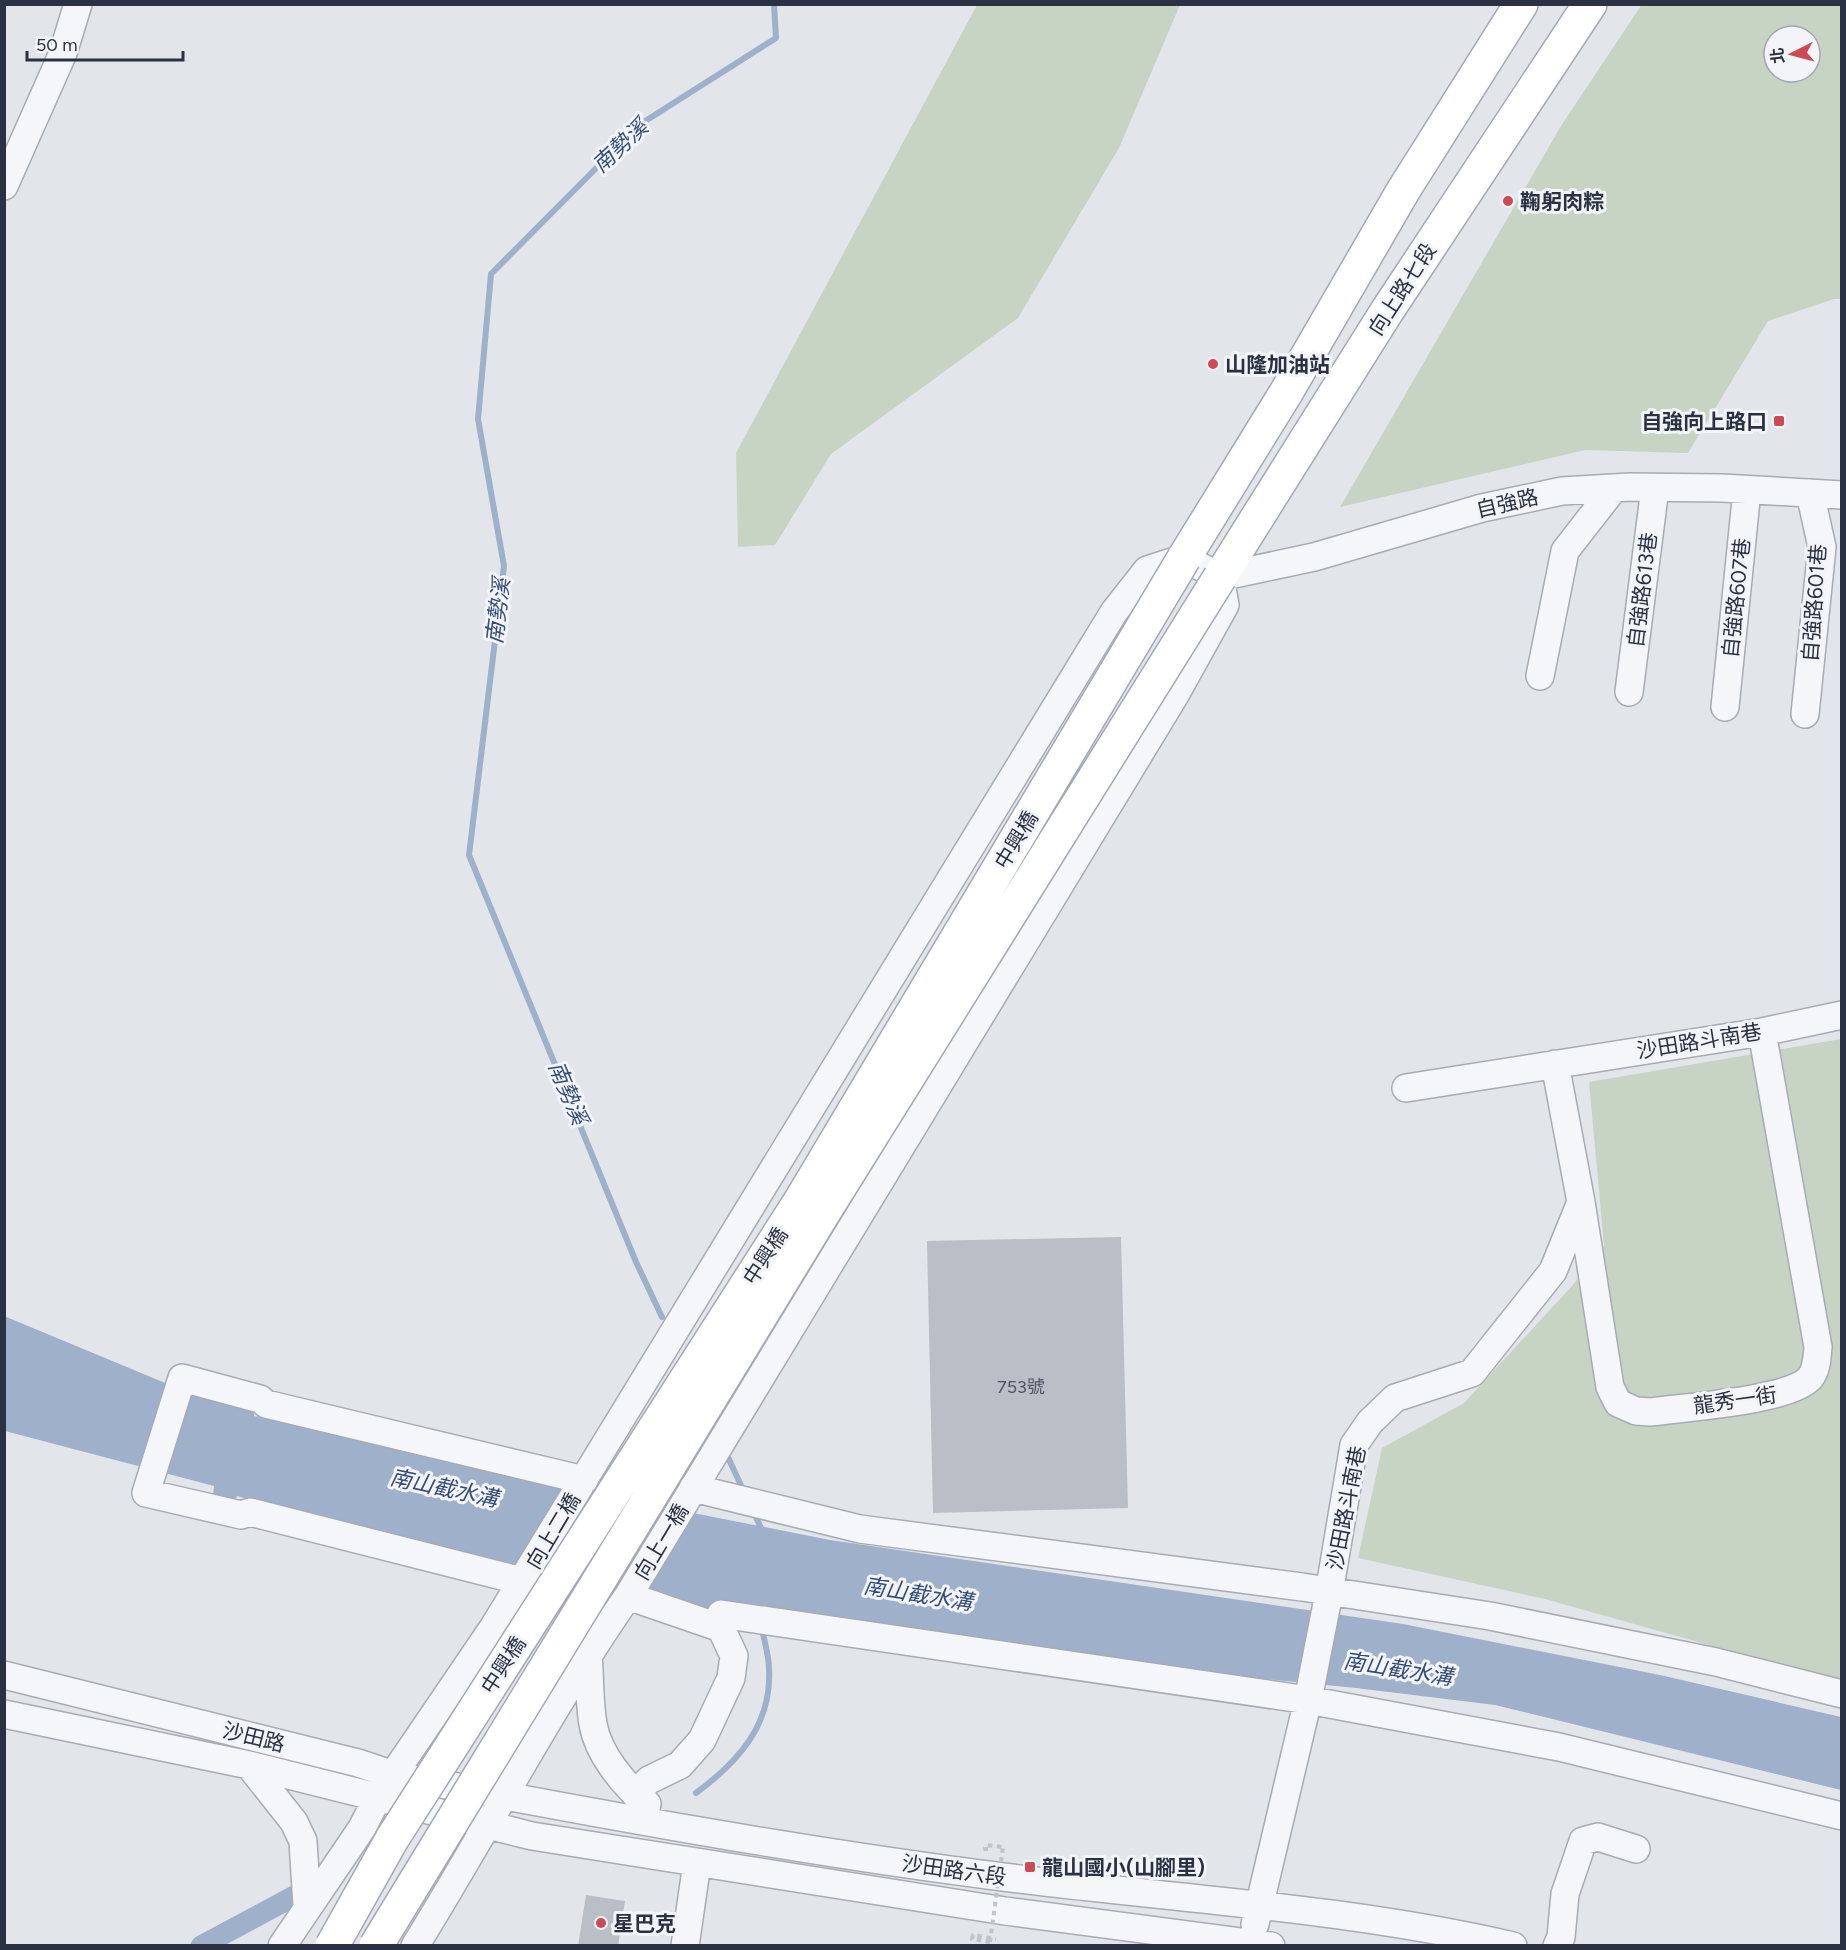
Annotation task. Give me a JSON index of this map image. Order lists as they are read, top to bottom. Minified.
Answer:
{"streets":{"main road":["向上路七段","中興橋"],"street":["自強路","自強路613巷","自強路607巷","自強路601巷","沙田路斗南巷","龍秀一街","向上二橋","向上一橋","沙田路","沙田路六段"]},"crossings":[["向上路七段","自強路"],["向上路七段","中興橋"],["向上路七段","向上一橋"],["自強路","自強路613巷"],["自強路","自強路607巷"],["自強路","自強路601巷"],["自強路","中興橋"],["自強路","向上一橋"],["中興橋","向上二橋"],["中興橋","向上一橋"],["沙田路斗南巷","龍秀一街"],["沙田路斗南巷","沙田路六段"],["向上二橋","沙田路"],["沙田路","沙田路六段"]],"water":["南勢溪","南山截水溝"],"places":{"other":["鞠躬肉粽","山隆加油站","星巴克"],"transit":["自強向上路口","龍山國小(山腳里)"]},"house_numbers":["753號"],"scale_bar":"50 m","north":"left"}
